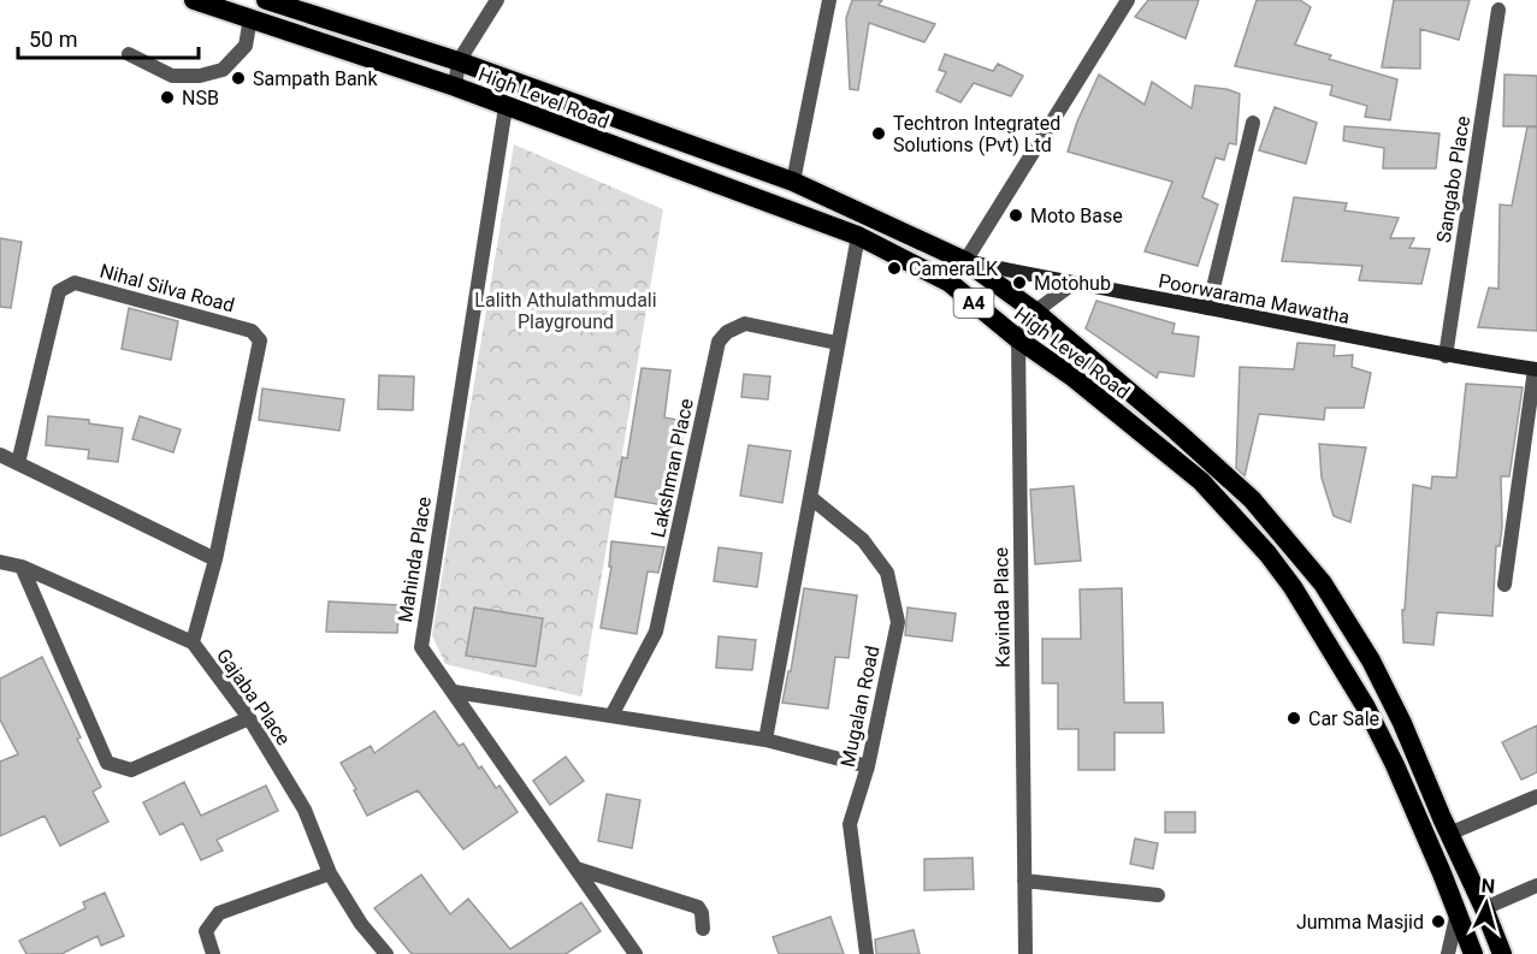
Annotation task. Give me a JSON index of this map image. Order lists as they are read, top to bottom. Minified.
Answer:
{"streets":{"highway":["High Level Road","A4"],"main road":["Poorwarama Mawatha"],"street":["Sangabo Place","Nihal Silva Road","Lakshman Place","Mahinda Place","Kavinda Place","Gajaba Place","Mugalan Road"]},"crossings":[["High Level Road","Poorwarama Mawatha"],["High Level Road","Mahinda Place"],["High Level Road","Kavinda Place"],["Sangabo Place","Poorwarama Mawatha"],["Nihal Silva Road","Gajaba Place"]],"parks":["Lalith Athulathmudali Playground"],"places":["Sampath Bank","NSB","Techtron Integrated Solutions (Pvt) Ltd","Moto Base","CameraLK","Motohub","Car Sale","Jumma Masjid"],"scale_bar":"50 m","north":"top"}
